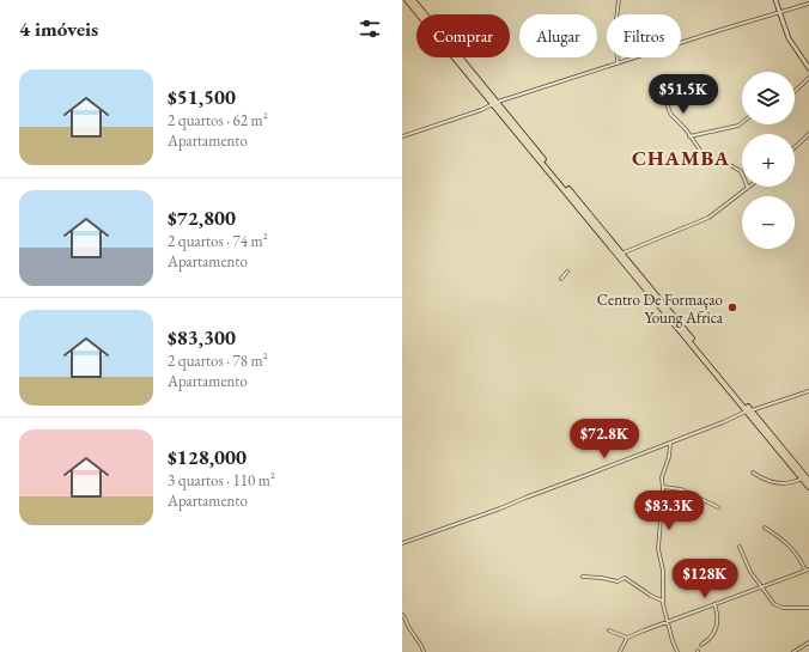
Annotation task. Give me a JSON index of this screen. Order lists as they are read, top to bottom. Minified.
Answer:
{"districts":["CHAMBA"],"places":["Centro De Formaçao Young Africa"],"page":{"heading":"4 imóveis","chip":["Comprar","Alugar","Filtros"],"list":[{"name":"$51,500","note":"2 quartos · 62 m² · Apartamento"},{"name":"$72,800","note":"2 quartos · 74 m² · Apartamento"},{"name":"$83,300","note":"2 quartos · 78 m² · Apartamento"},{"name":"$128,000","note":"3 quartos · 110 m² · Apartamento"}],"map_buttons":["+","−"],"price":["$51.5K","$72.8K","$83.3K","$128K"]}}
